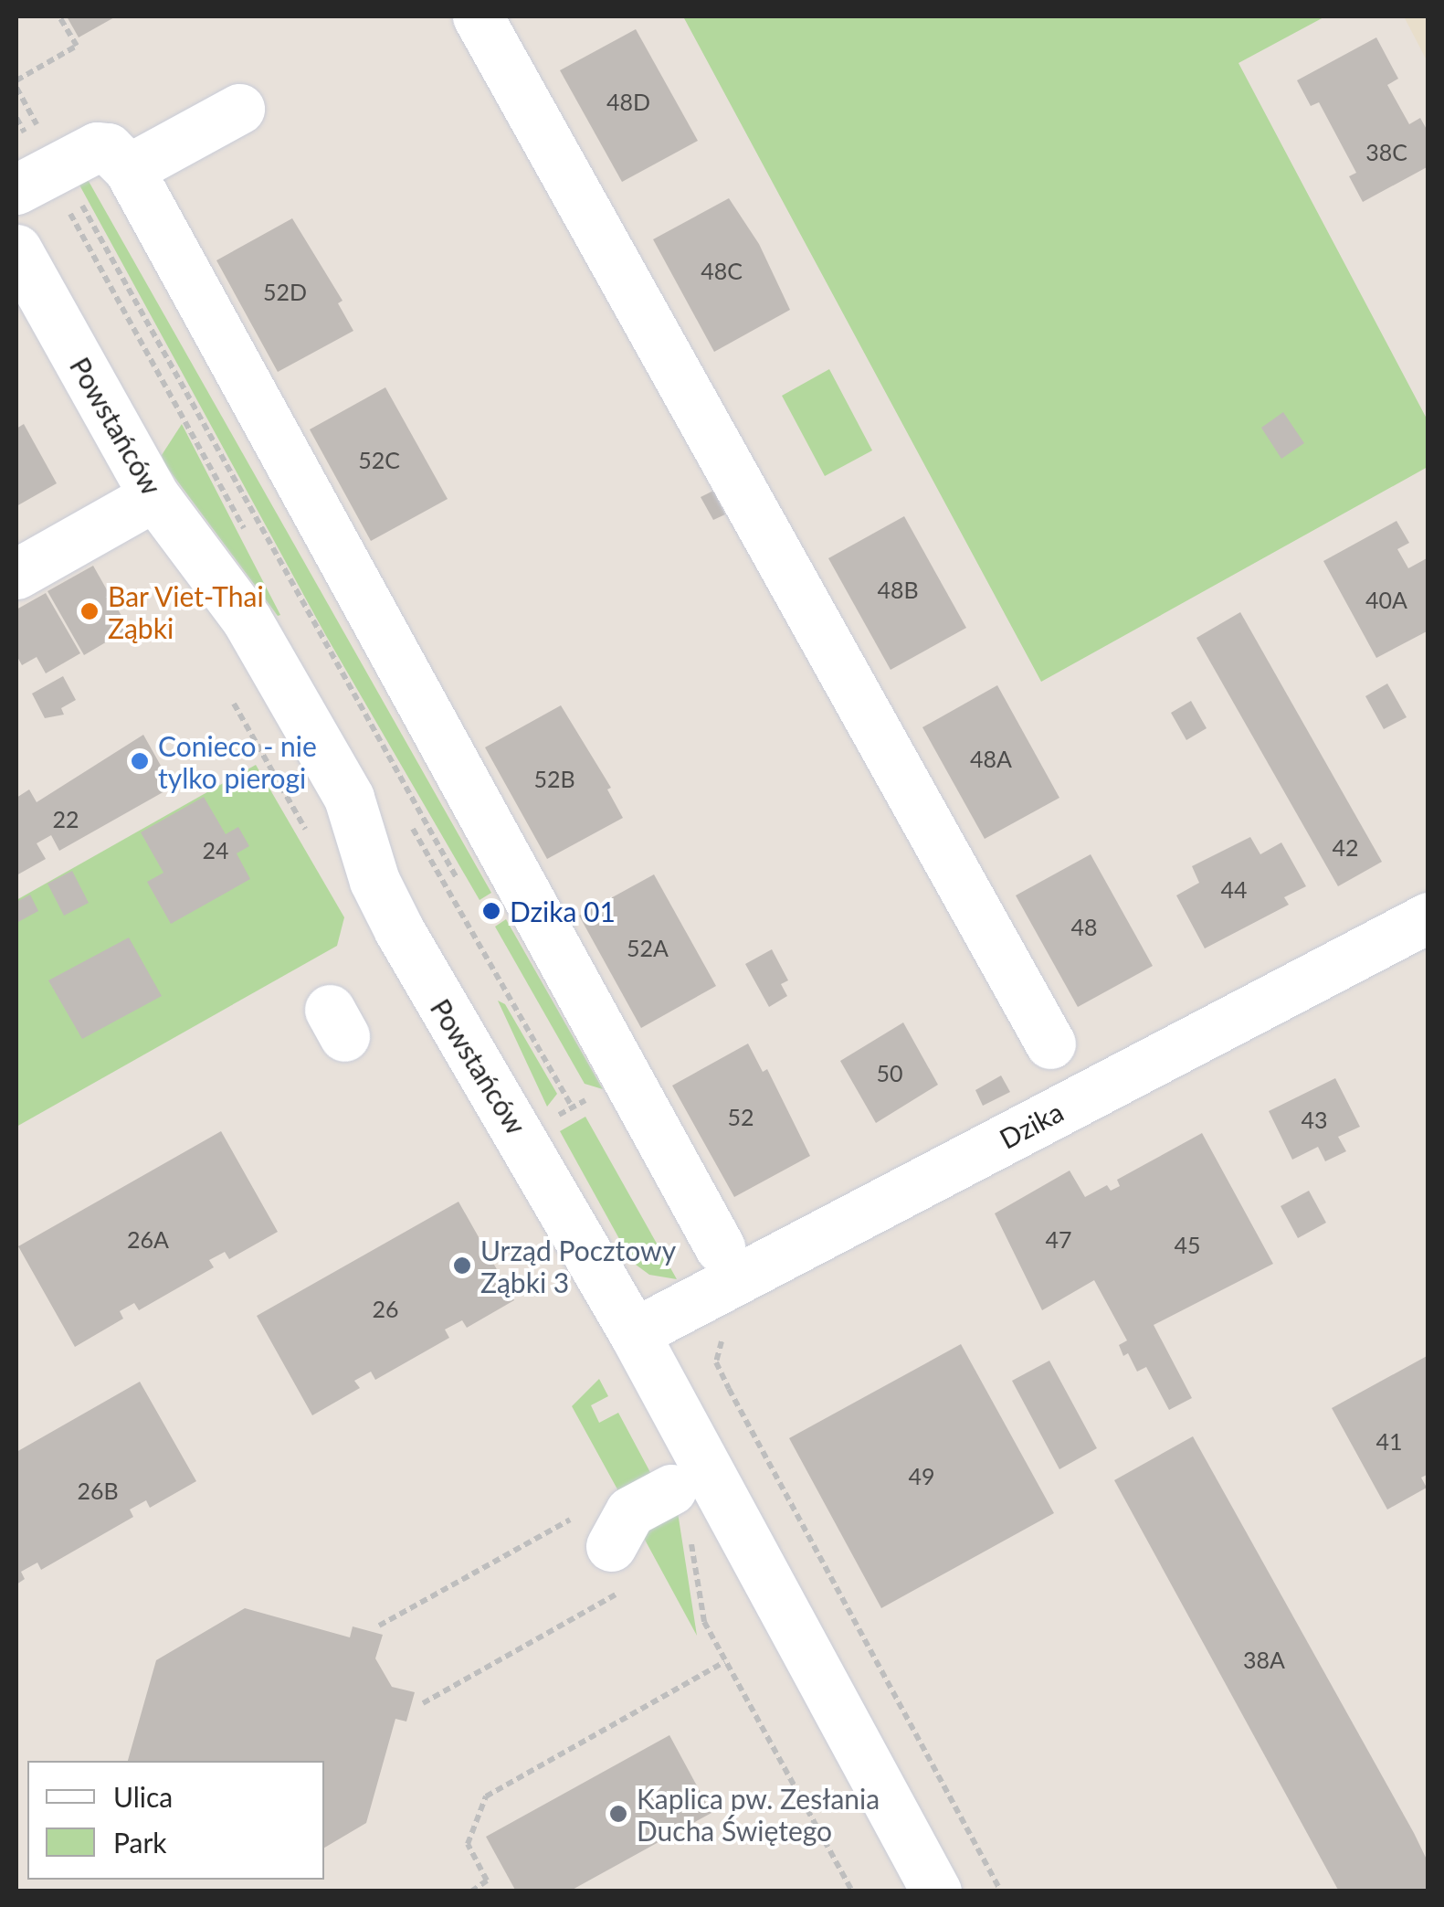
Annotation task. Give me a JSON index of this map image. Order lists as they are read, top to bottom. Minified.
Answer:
{"streets":{"street":["Powstańców","Dzika"]},"crossings":[["Powstańców","Dzika"]],"places":["Bar Viet-Thai Ząbki","Conieco - nie tylko pierogi","Dzika 01","Urząd Pocztowy Ząbki 3","Kaplica pw. Zesłania Ducha Świętego"],"house_numbers":["48D","38C","48C","52D","52C","48B","40A","48A","52B","22","42","24","44","48","52A","50","52","43","26A","47","45","26","41","49","26B","38A"],"legend":["Ulica","Park"]}
